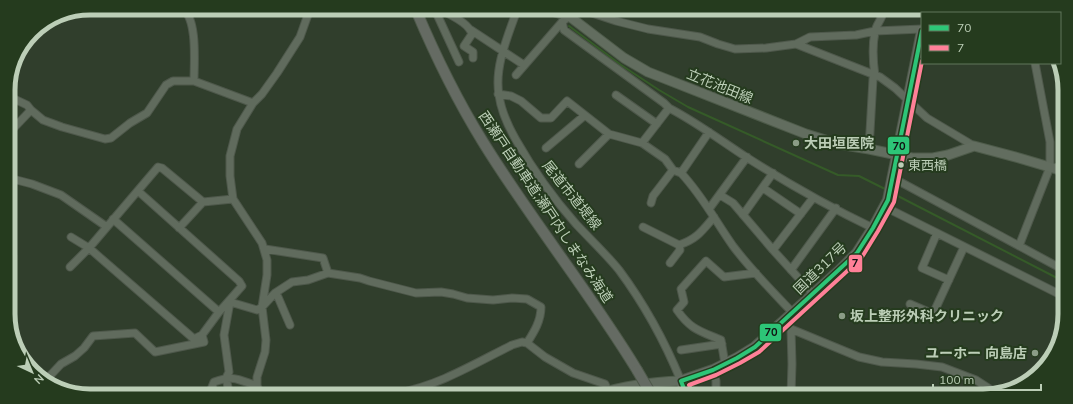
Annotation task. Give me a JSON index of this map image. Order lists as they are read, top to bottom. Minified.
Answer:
{"streets":{"highway":["西瀬戸自動車道;瀬戸内しまなみ海道","国道317号"],"main road":["立花池田線"],"street":["尾道市道堤線"]},"crossings":[["立花池田線","国道317号"],["尾道市道堤線","国道317号"]],"places":["大田垣医院","東西橋","坂上整形外科クリニック","ユーホー 向島店"],"lines":["transit line 70","transit line 7"],"legend":["70","7"],"scale_bar":"100 m","north":"bottom right"}
